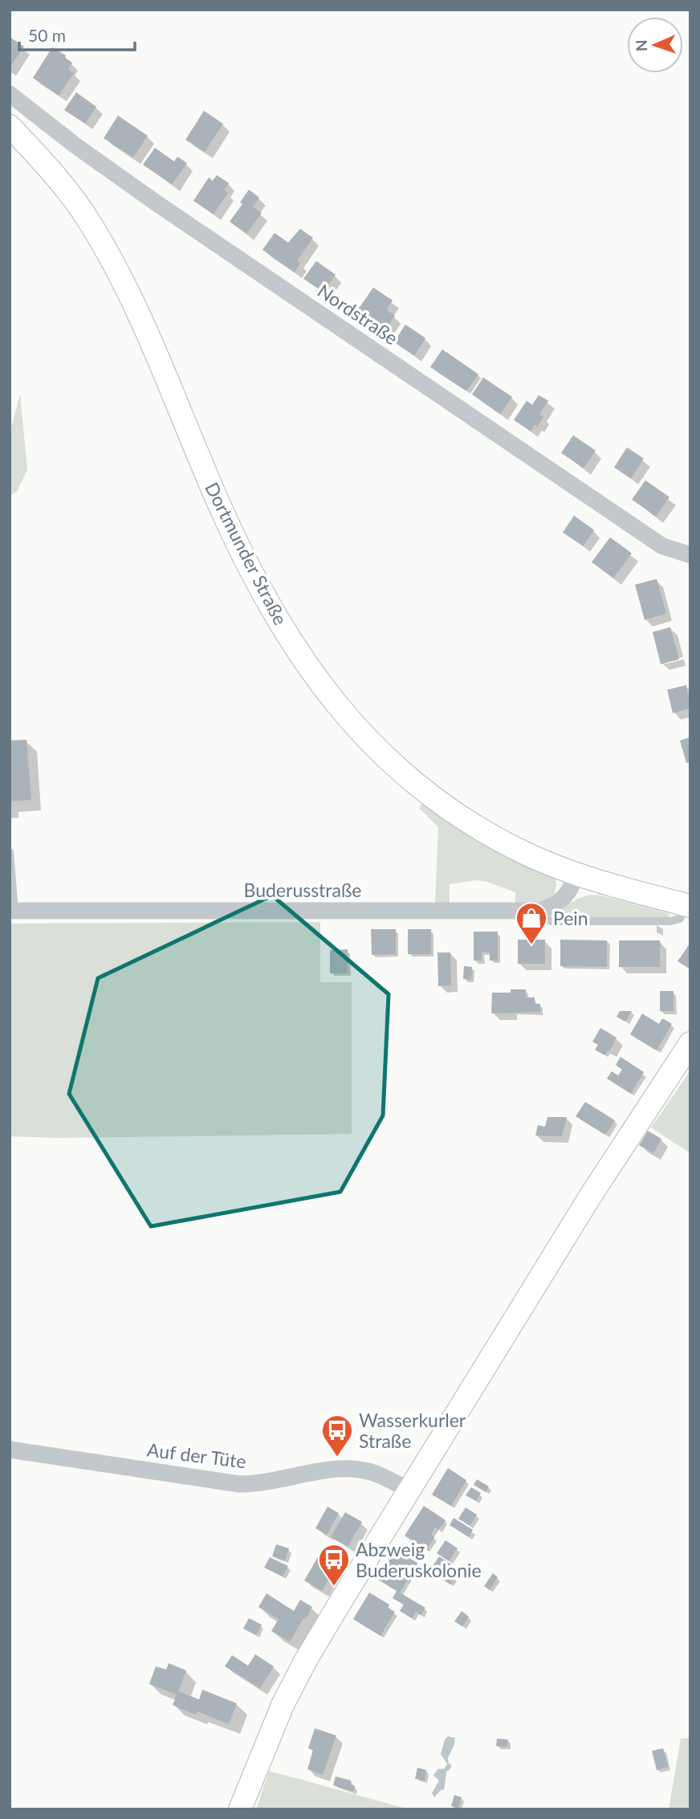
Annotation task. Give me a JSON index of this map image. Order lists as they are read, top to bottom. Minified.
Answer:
{"streets":{"main road":["Dortmunder Straße"],"street":["Nordstraße","Buderusstraße","Auf der Tüte"]},"crossings":[["Dortmunder Straße","Buderusstraße"]],"places":{"shop":["Pein"],"bus stop":["Wasserkurler Straße","Abzweig Buderuskolonie"]},"scale_bar":"50 m","north":"left"}
